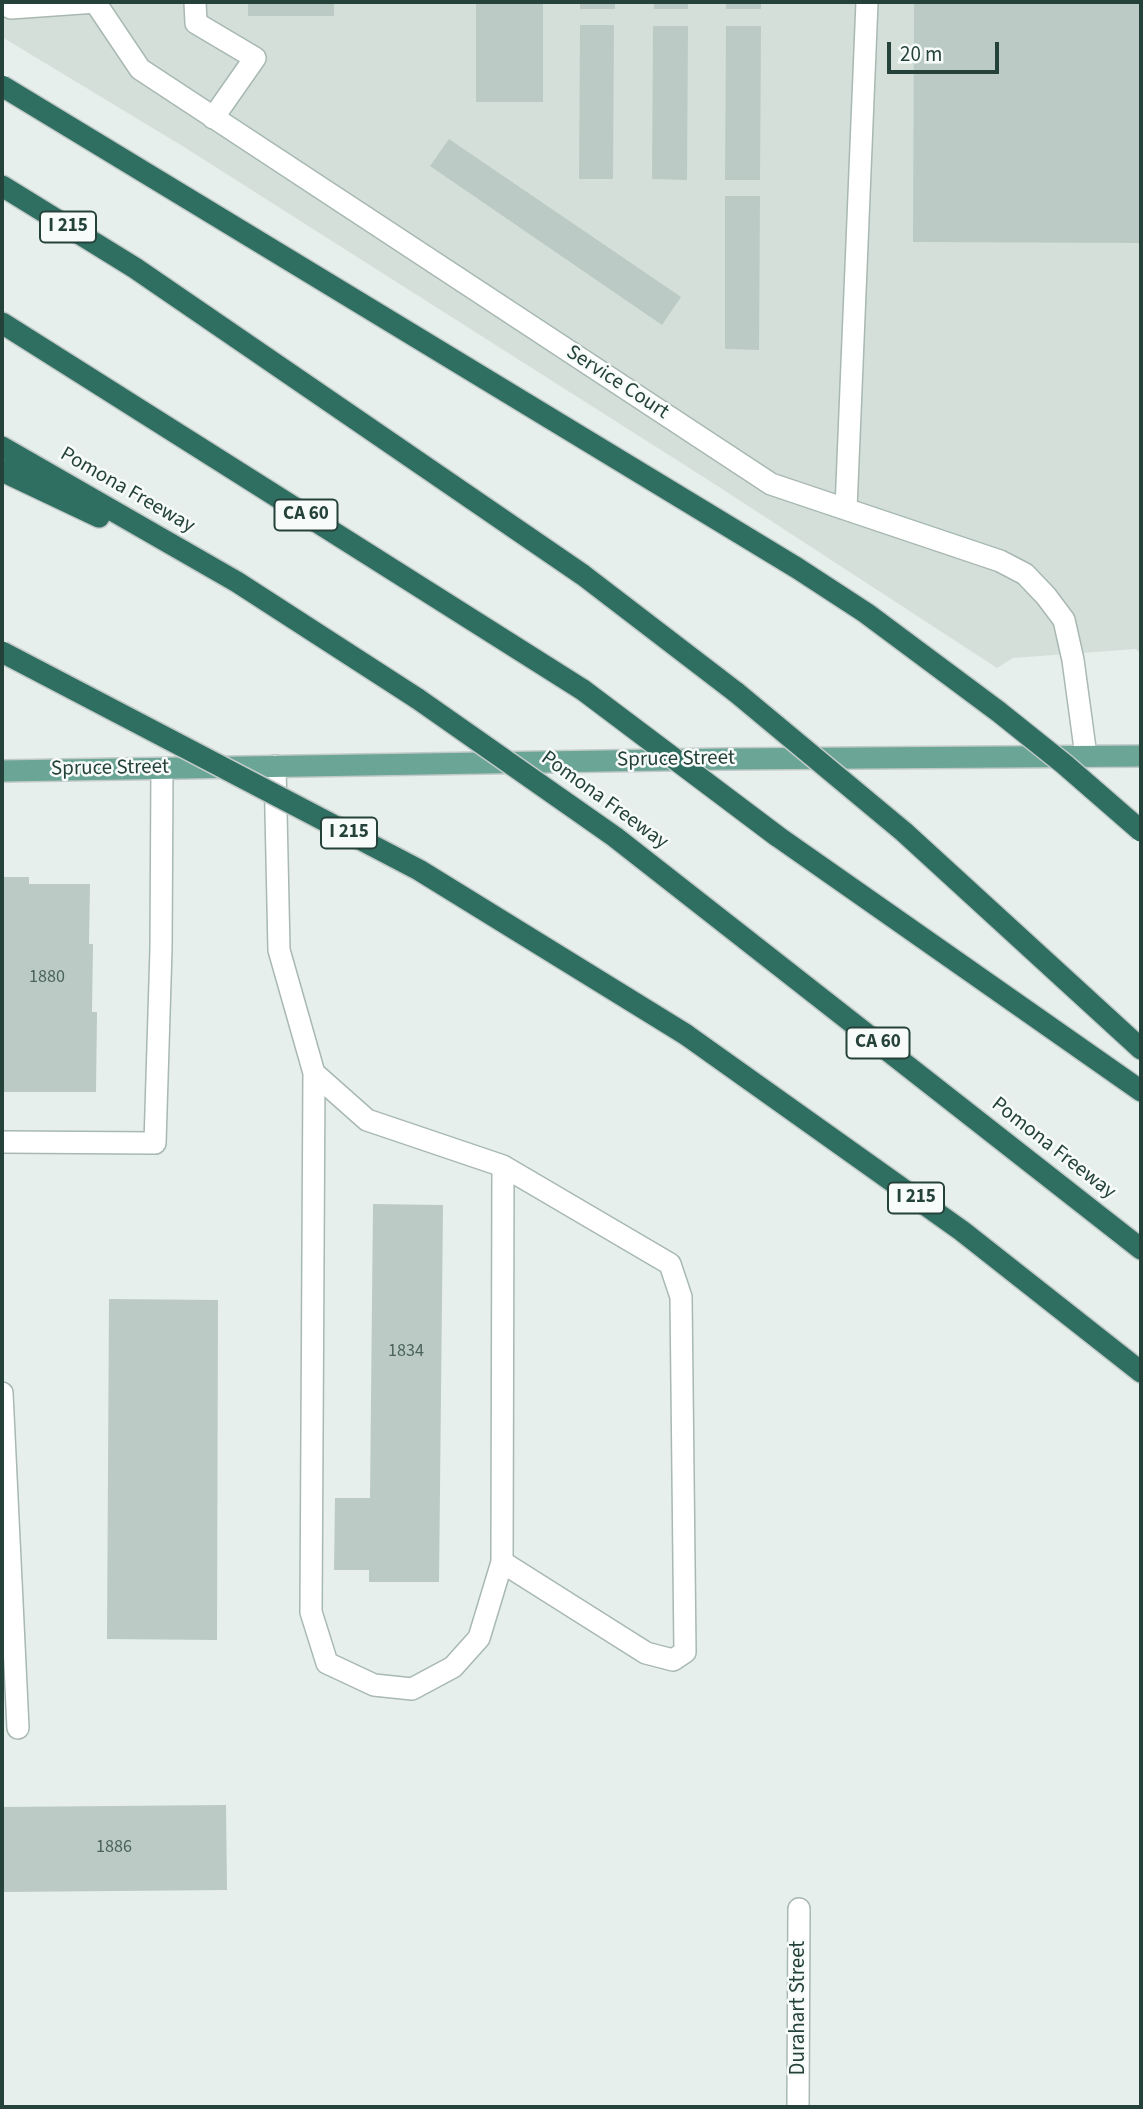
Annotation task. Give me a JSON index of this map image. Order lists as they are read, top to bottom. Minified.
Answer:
{"streets":{"highway":["I 215","Pomona Freeway","CA 60"],"main road":["Spruce Street"],"street":["Service Court","Durahart Street"]},"crossings":[["Service Court","Spruce Street"]],"house_numbers":["1880","1834","1886"],"scale_bar":"20 m"}
